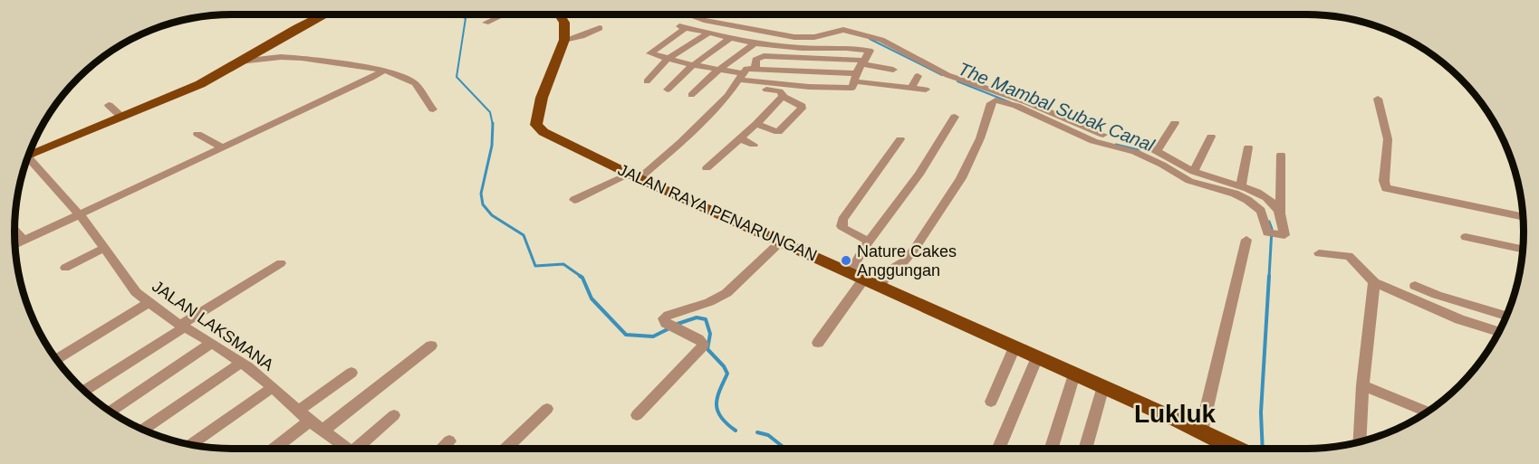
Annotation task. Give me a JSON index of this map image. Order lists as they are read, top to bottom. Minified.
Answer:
{"streets":{"main road":["JALAN RAYA PENARUNGAN"],"street":["JALAN LAKSMANA"]},"districts":["Lukluk"],"water":["The Mambal Subak Canal"],"places":["Nature Cakes Anggungan"]}
